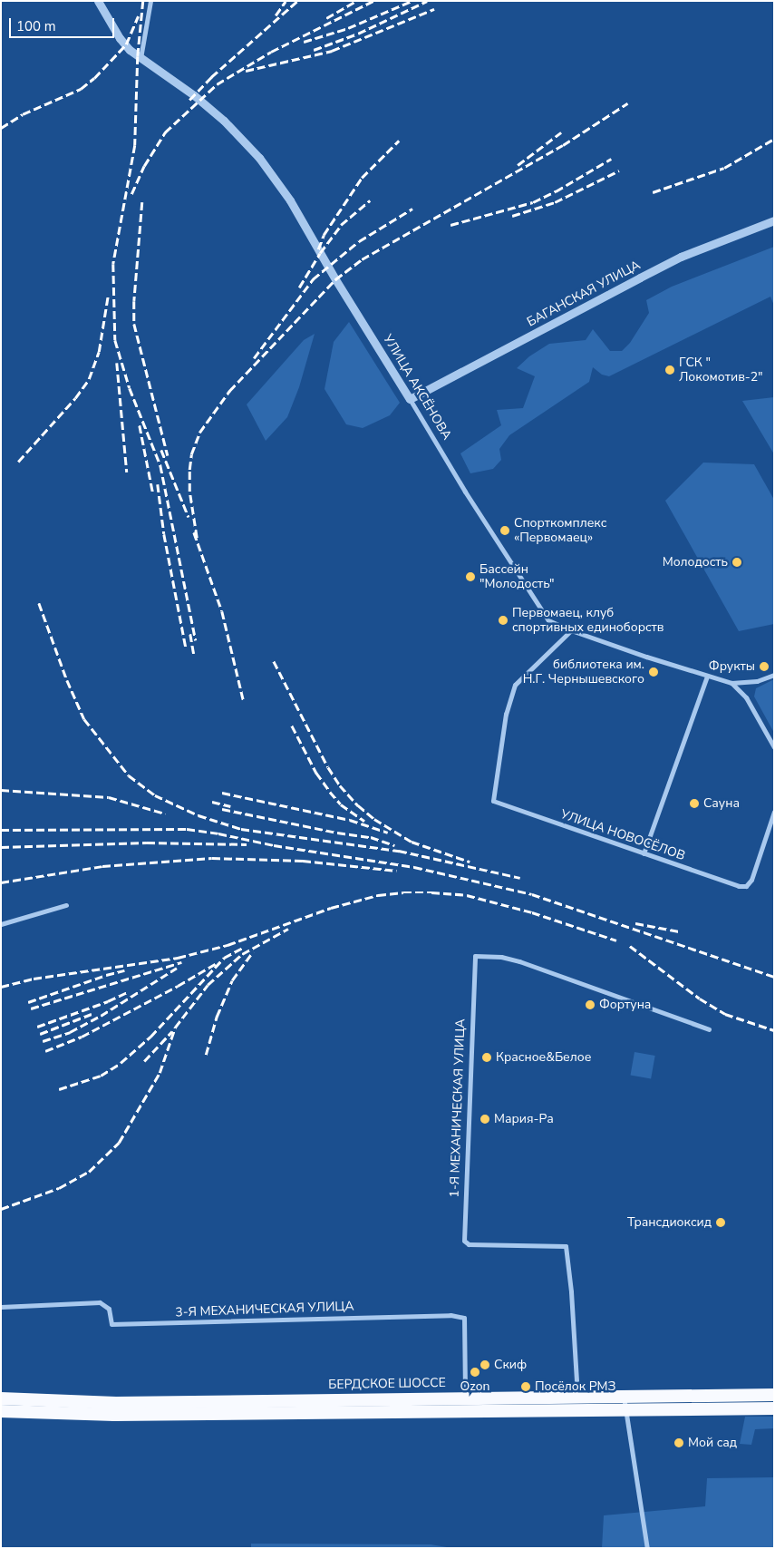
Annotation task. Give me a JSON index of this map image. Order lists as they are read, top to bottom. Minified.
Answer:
{"streets":{"highway":["БЕРДСКОЕ ШОССЕ"],"street":["БАГАНСКАЯ УЛИЦА","УЛИЦА АКСЁНОВА","УЛИЦА НОВОСЁЛОВ","1-Я МЕХАНИЧЕСКАЯ УЛИЦА","3-Я МЕХАНИЧЕСКАЯ УЛИЦА"]},"crossings":[["БАГАНСКАЯ УЛИЦА","УЛИЦА АКСЁНОВА"],["УЛИЦА АКСЁНОВА","УЛИЦА НОВОСЁЛОВ"],["1-Я МЕХАНИЧЕСКАЯ УЛИЦА","БЕРДСКОЕ ШОССЕ"],["3-Я МЕХАНИЧЕСКАЯ УЛИЦА","БЕРДСКОЕ ШОССЕ"]],"places":["ГСК \" Локомотив-2\"","Спорткомплекс «Первомаец»","Молодость","Бассейн \"Молодость\"","Первомаец, клуб спортивных единоборств","Фрукты","библиотека им. Н.Г. Чернышевского","Сауна","Фортуна","Красное&Белое","Мария-Ра","Трансдиоксид","Скиф","Ozon","Посёлок РМЗ","Мой сад"],"scale_bar":"100 m"}
